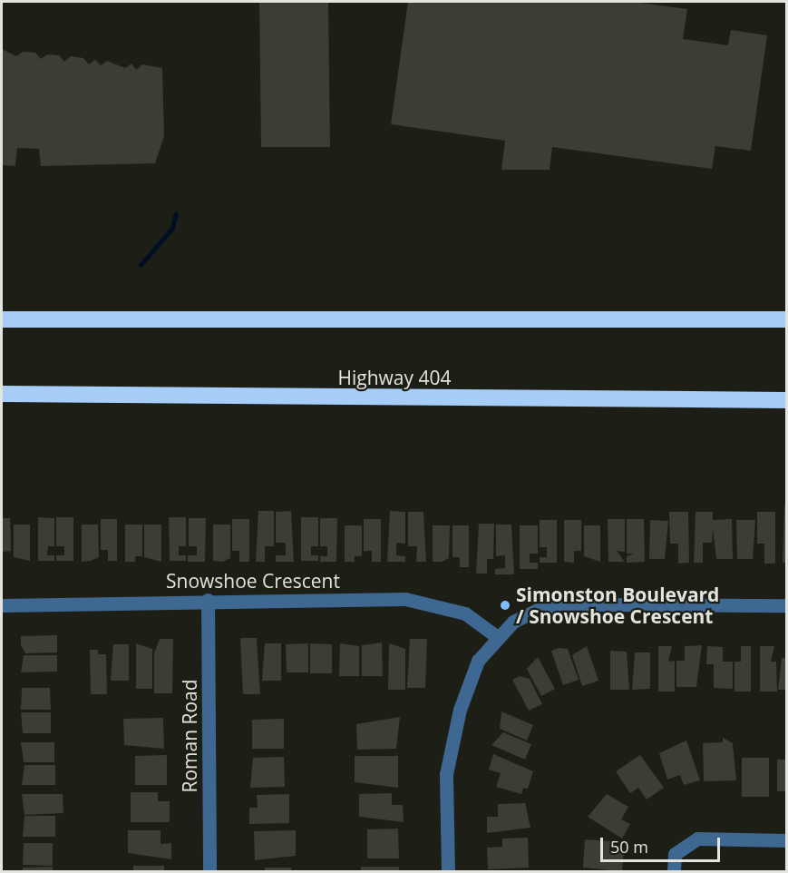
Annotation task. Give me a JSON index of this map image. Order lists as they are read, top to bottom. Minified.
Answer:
{"streets":{"highway":["Highway 404"],"street":["Snowshoe Crescent","Roman Road"]},"crossings":[["Snowshoe Crescent","Roman Road"]],"places":["Simonston Boulevard / Snowshoe Crescent"],"scale_bar":"50 m"}
